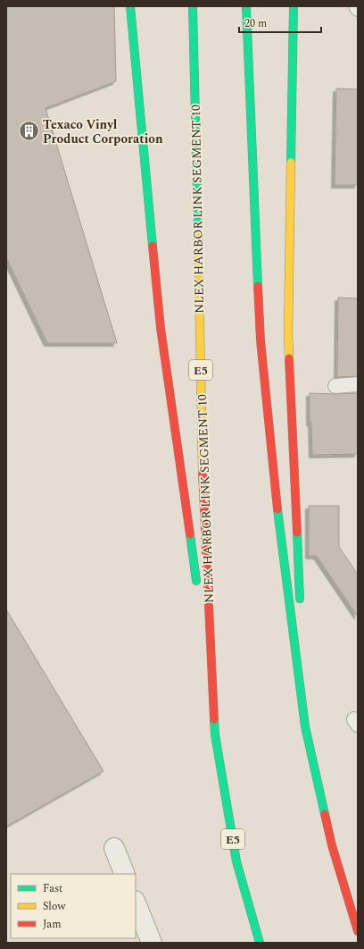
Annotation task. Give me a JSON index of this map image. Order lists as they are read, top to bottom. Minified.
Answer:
{"streets":{"highway":["NLEX HARBOR LINK SEGMENT 10","E5"]},"places":{"building":["Texaco Vinyl Product Corporation"]},"legend":["Fast","Slow","Jam"],"scale_bar":"20 m"}
